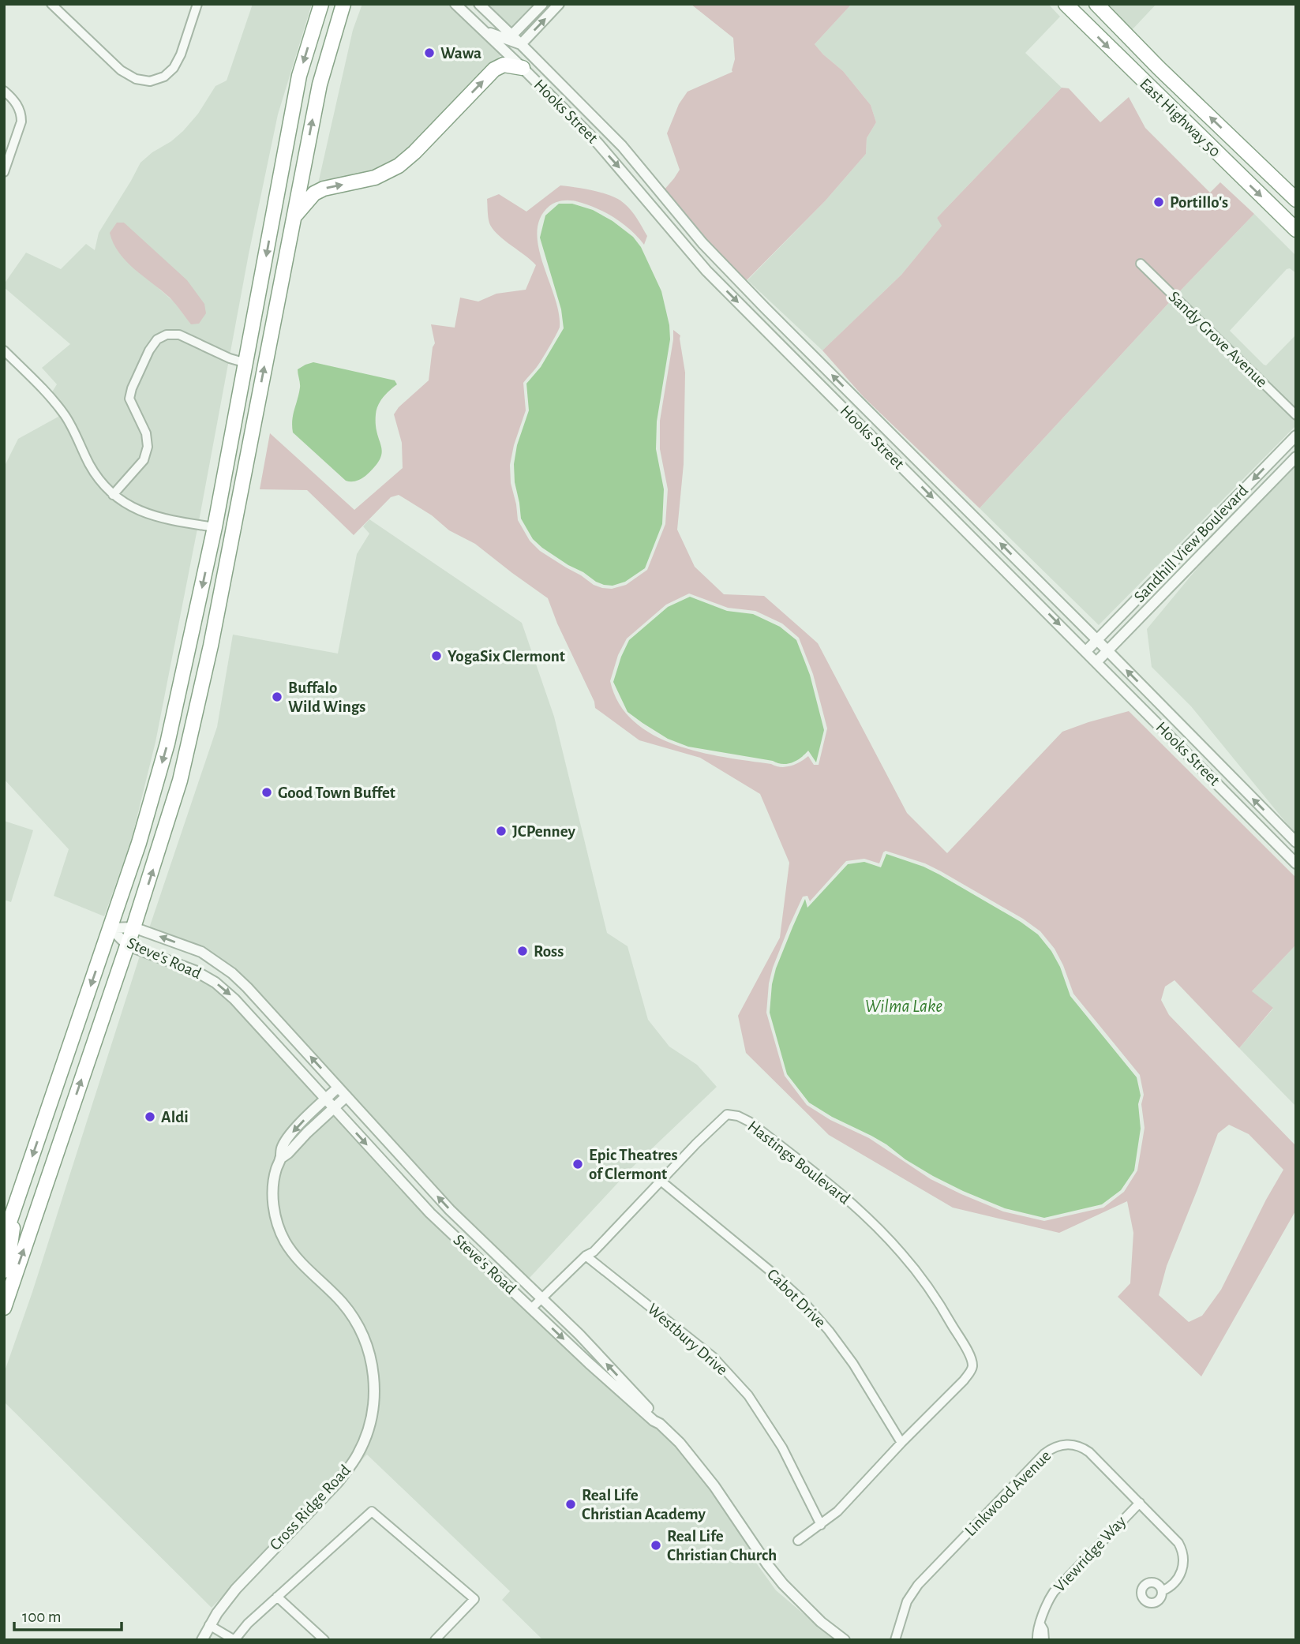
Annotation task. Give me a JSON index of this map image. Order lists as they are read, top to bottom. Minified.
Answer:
{"streets":{"highway":["East Highway 50"],"street":["Hooks Street","Sandy Grove Avenue","Sandhill View Boulevard","Steve's Road","Hastings Boulevard","Cabot Drive","Westbury Drive","Linkwood Avenue","Cross Ridge Road","Viewridge Way"]},"crossings":[["Hooks Street","Sandhill View Boulevard"],["Steve's Road","Hastings Boulevard"],["Steve's Road","Cross Ridge Road"],["Hastings Boulevard","Cabot Drive"],["Hastings Boulevard","Westbury Drive"],["Linkwood Avenue","Viewridge Way"]],"water":["Wilma Lake"],"places":["Wawa","Portillo's","YogaSix Clermont","Buffalo Wild Wings","Good Town Buffet","JCPenney","Ross","Aldi","Epic Theatres of Clermont","Real Life Christian Academy","Real Life Christian Church"],"scale_bar":"100 m"}
